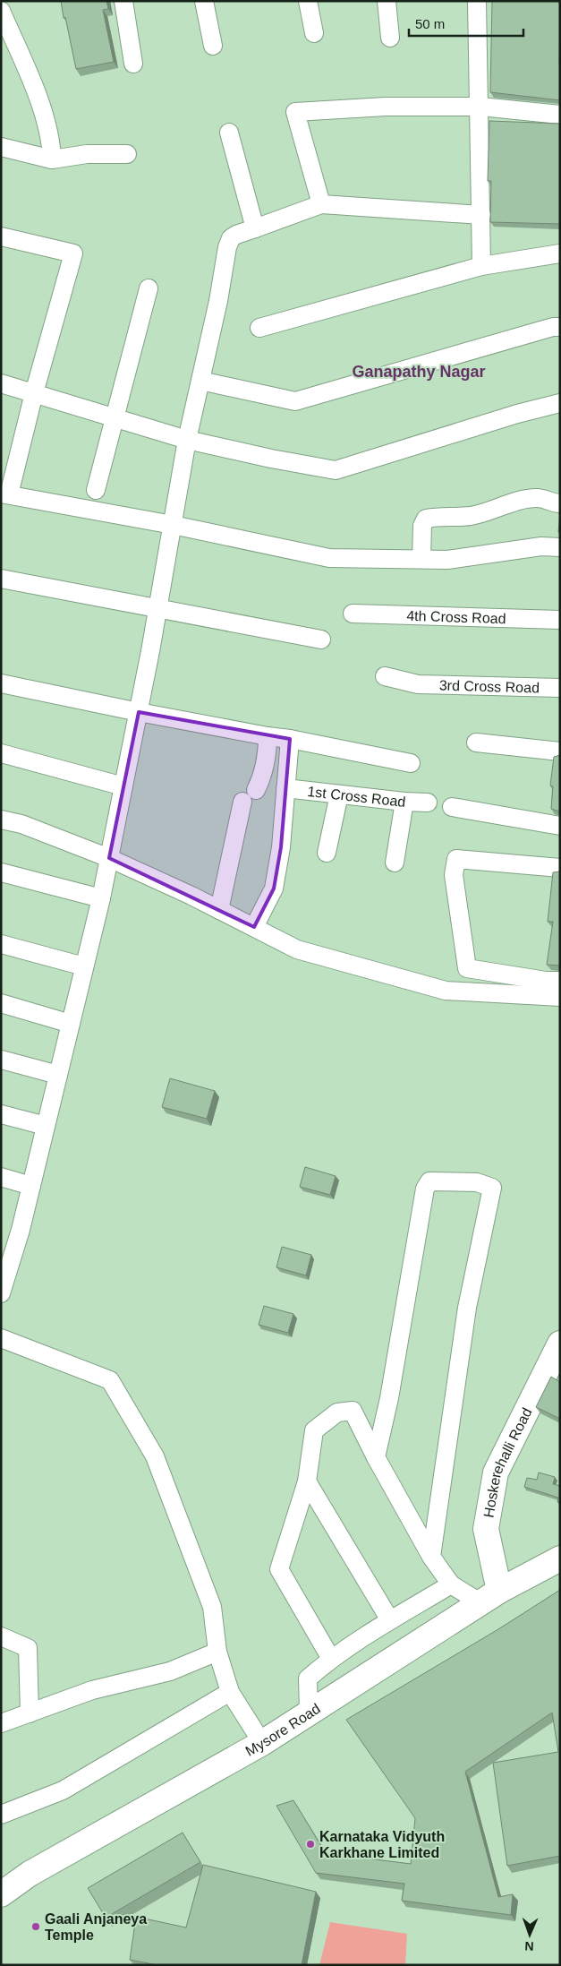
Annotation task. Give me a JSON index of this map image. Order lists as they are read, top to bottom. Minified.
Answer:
{"streets":{"main road":["Hoskerehalli Road","Mysore Road"],"street":["4th Cross Road","3rd Cross Road","1st Cross Road"]},"crossings":[["Hoskerehalli Road","Mysore Road"]],"districts":["Ganapathy Nagar"],"places":["Karnataka Vidyuth Karkhane Limited","Gaali Anjaneya Temple"],"scale_bar":"50 m","north":"bottom"}
